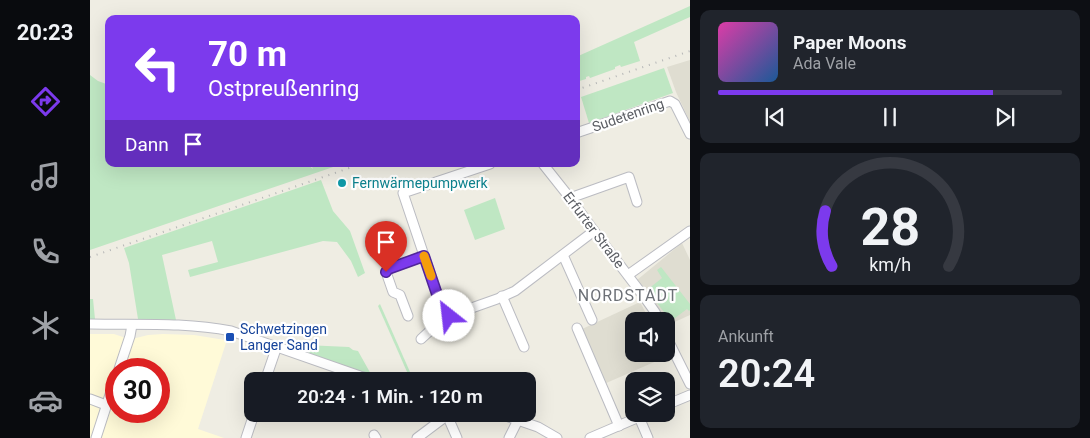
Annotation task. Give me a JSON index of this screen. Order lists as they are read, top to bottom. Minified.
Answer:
{"streets":{"street":["Sudetenring","Erfurter Straße"]},"districts":["NORDSTADT"],"places":{"other":["Fernwärmepumpwerk"],"transit":["Schwetzingen Langer Sand"]},"page":{"tabs":"20:23","turn":["70 m","Ostpreußenring"],"song":["Paper Moons","Ada Vale"],"then":"Dann","tile":["Ankunft","20:24"],"limit":"30","trip":"20:24 · 1 Min. · 120 m","gauge":["28","km/h"]}}
